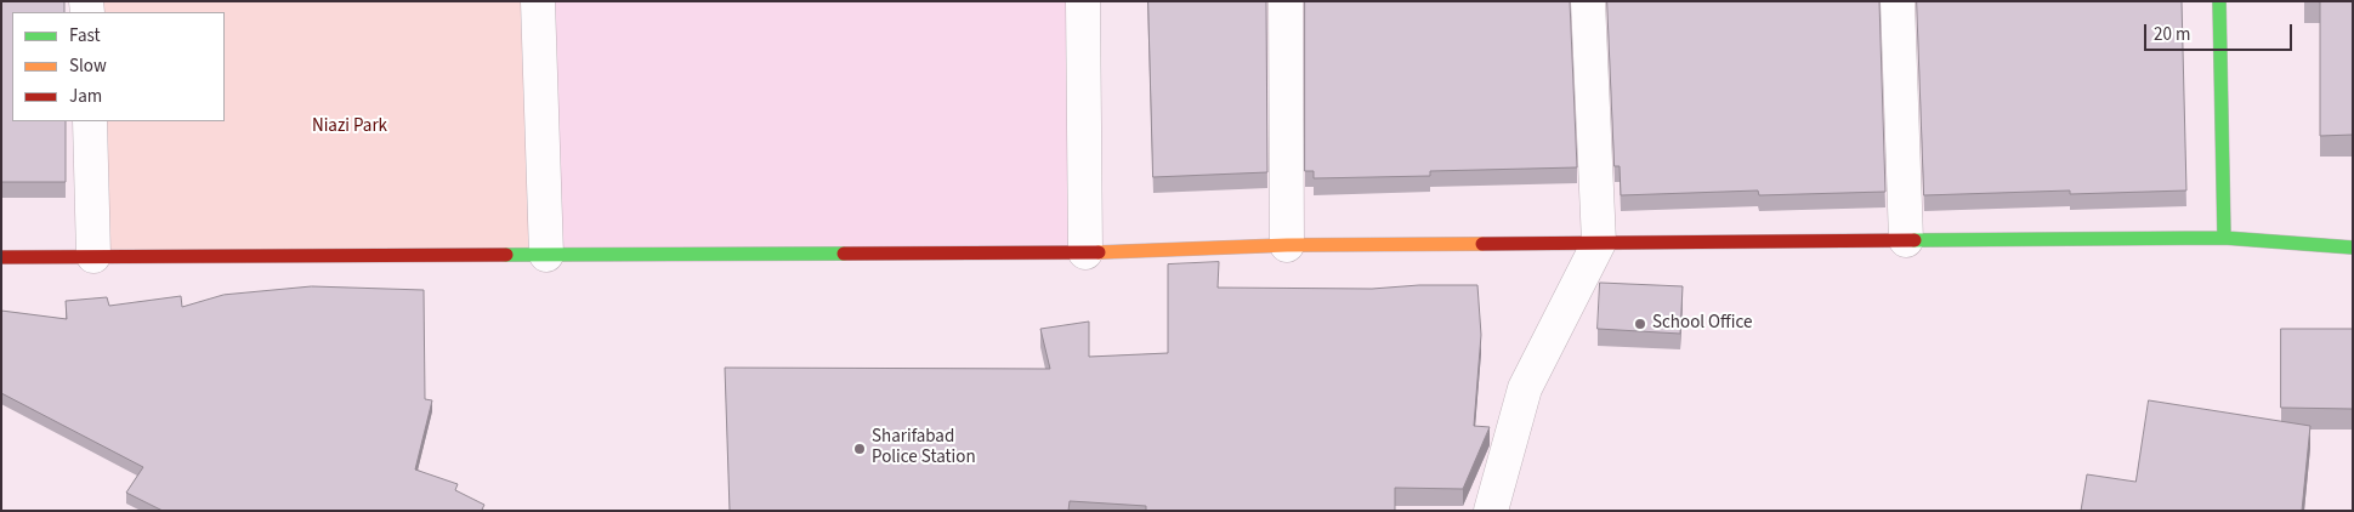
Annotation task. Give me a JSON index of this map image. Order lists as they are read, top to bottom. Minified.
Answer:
{"parks":["Niazi Park"],"places":["School Office","Sharifabad Police Station"],"legend":["Fast","Slow","Jam"],"scale_bar":"20 m"}
